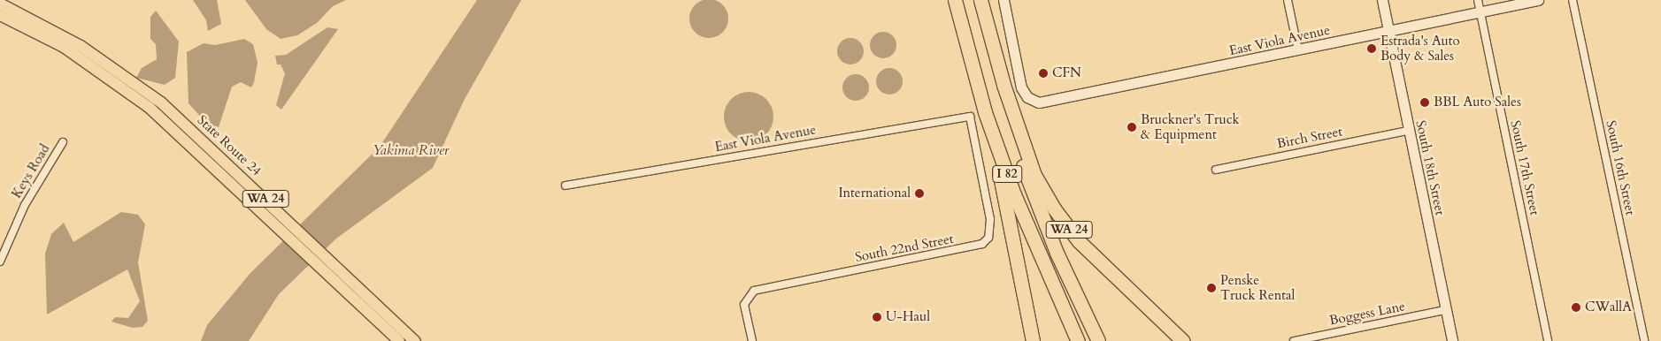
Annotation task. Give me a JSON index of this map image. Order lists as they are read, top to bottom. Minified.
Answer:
{"streets":{"highway":["I 82","WA 24"],"main road":["State Route 24"],"street":["East Viola Avenue","Birch Street","South 18th Street","South 17th Street","South 16th Street","Keys Road","South 22nd Street","Boggess Lane"]},"crossings":[["East Viola Avenue","South 18th Street"],["East Viola Avenue","South 17th Street"],["East Viola Avenue","South 22nd Street"],["Birch Street","South 18th Street"],["South 18th Street","Boggess Lane"]],"water":["Yakima River"],"places":["Estrada's Auto Body & Sales","CFN","BBL Auto Sales","Bruckner's Truck & Equipment","International","Penske Truck Rental","CWallA","U-Haul"]}
